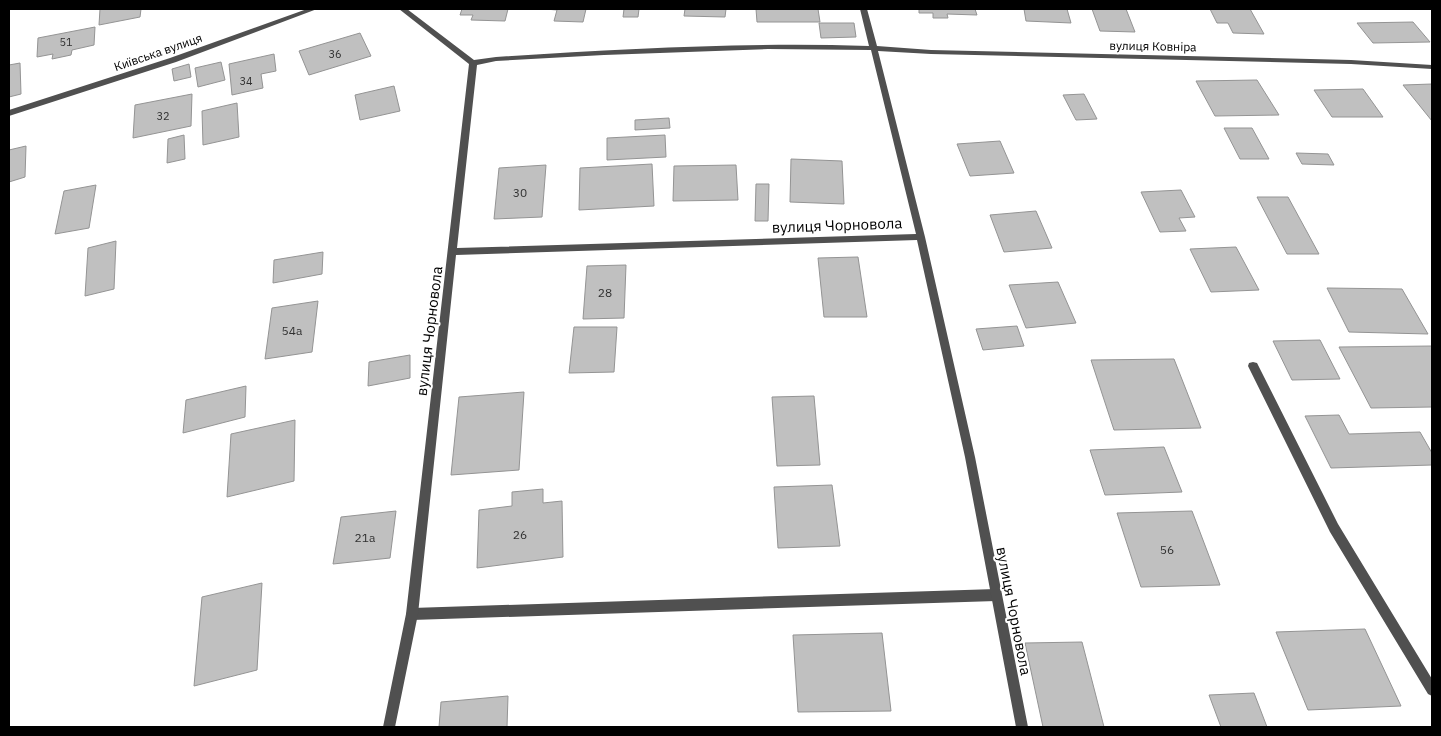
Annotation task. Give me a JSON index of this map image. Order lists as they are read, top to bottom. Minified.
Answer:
{"streets":{"street":["вулиця Ковніра","Київська вулиця","вулиця Чорновола"]},"crossings":[["вулиця Ковніра","вулиця Чорновола"]],"house_numbers":["51","36","34","32","30","28","54а","26","21а","56"]}
